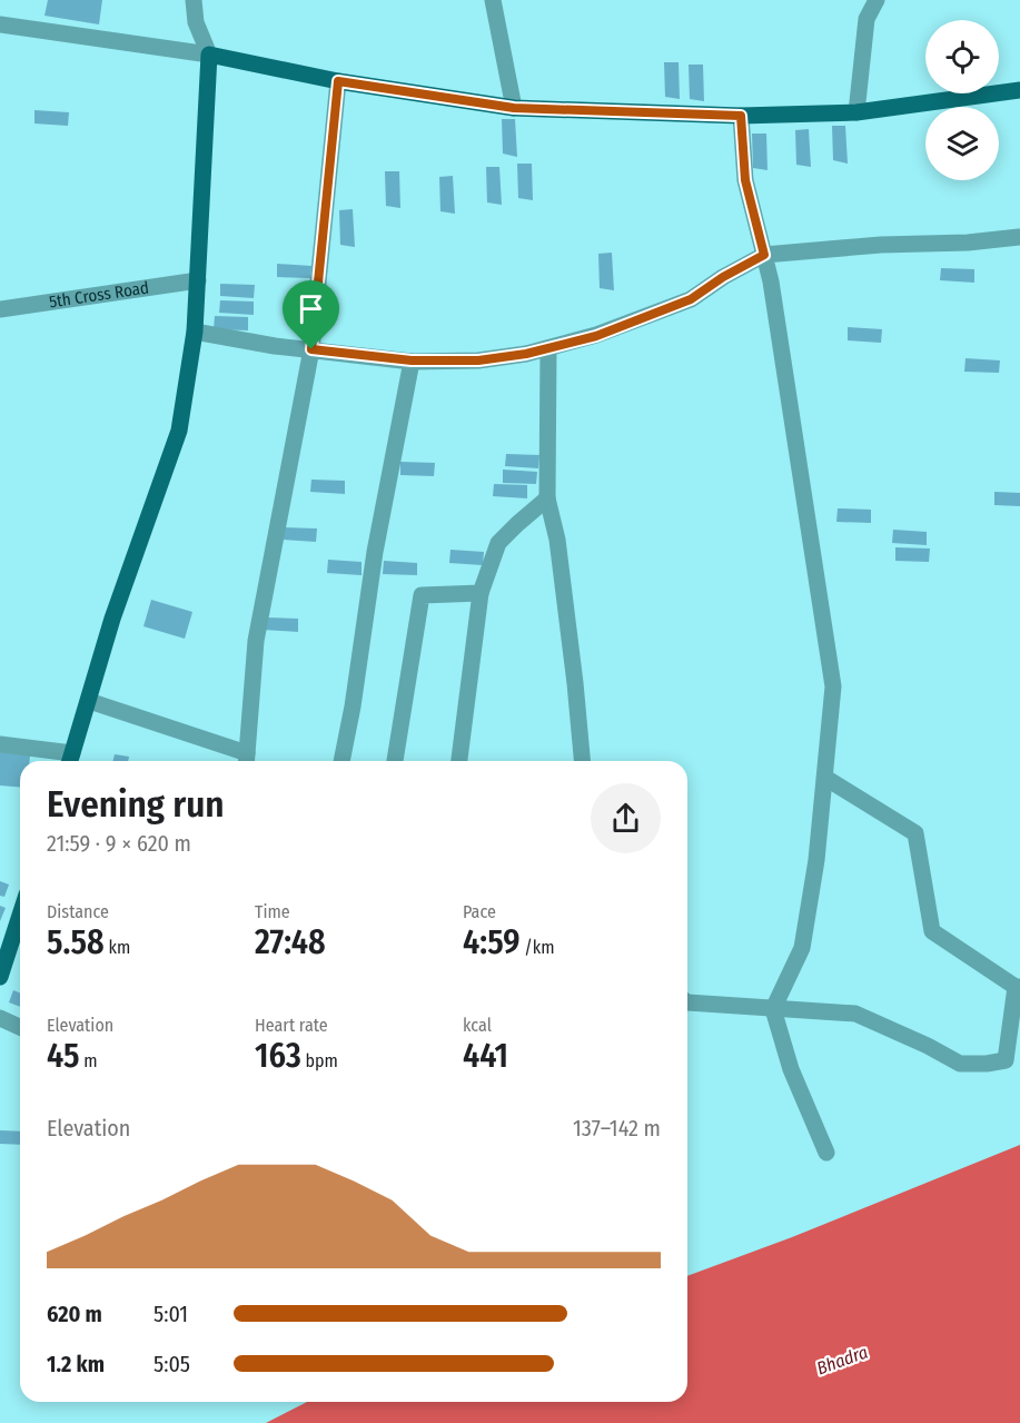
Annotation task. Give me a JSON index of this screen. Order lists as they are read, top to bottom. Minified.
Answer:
{"streets":{"street":["5th Cross Road"]},"water":["Bhadra"],"page":{"heading":["Evening run","21:59 · 9 × 620 m"],"stats":[["Distance","5.58 km"],["Time","27:48"],["Pace","4:59 /km"],["Elevation","45 m"],["Heart rate","163 bpm"],["kcal","441"]],"chart":["Elevation","137–142 m"],"list":[{"name":"620 m","note":"5:01"},{"name":"1.2 km","note":"5:05"}]}}
